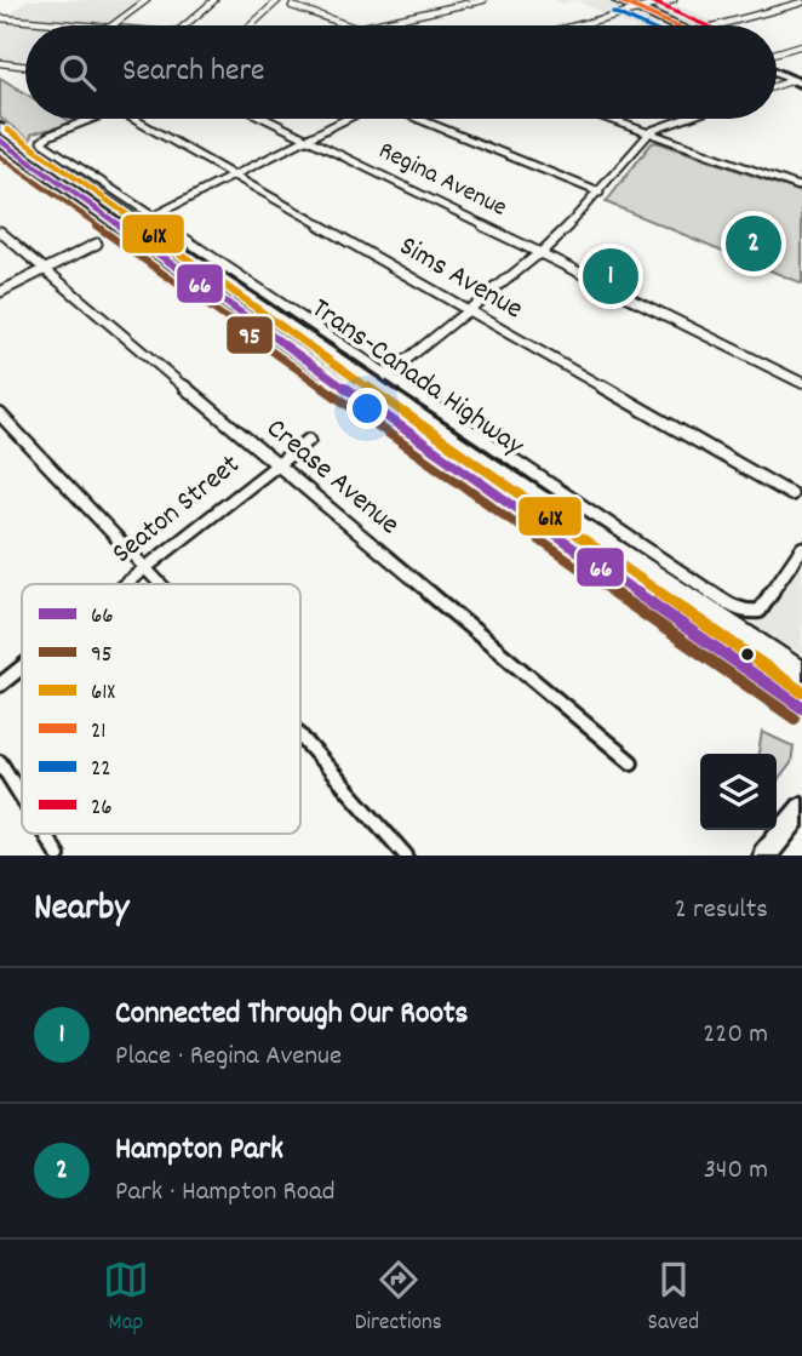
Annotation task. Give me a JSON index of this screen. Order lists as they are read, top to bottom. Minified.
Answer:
{"streets":{"highway":["Trans-Canada Highway"],"street":["Regina Avenue","Sims Avenue","Crease Avenue","Seaton Street"]},"crossings":[["Crease Avenue","Seaton Street"]],"lines":["transit line 21","transit line 26","transit line 22","transit line 61X","transit line 66","transit line 95"],"legend":["66","95","61X","21","22","26"],"page":{"search":"Search here","pins":["2","1"],"heading":["Nearby","2 results"],"list":[{"mark":"1","name":"Connected Through Our Roots","note":"Place · Regina Avenue","value":"220 m"},{"mark":"2","name":"Hampton Park","note":"Park · Hampton Road","value":"340 m"}],"nav":["Map","Directions","Saved"]}}
